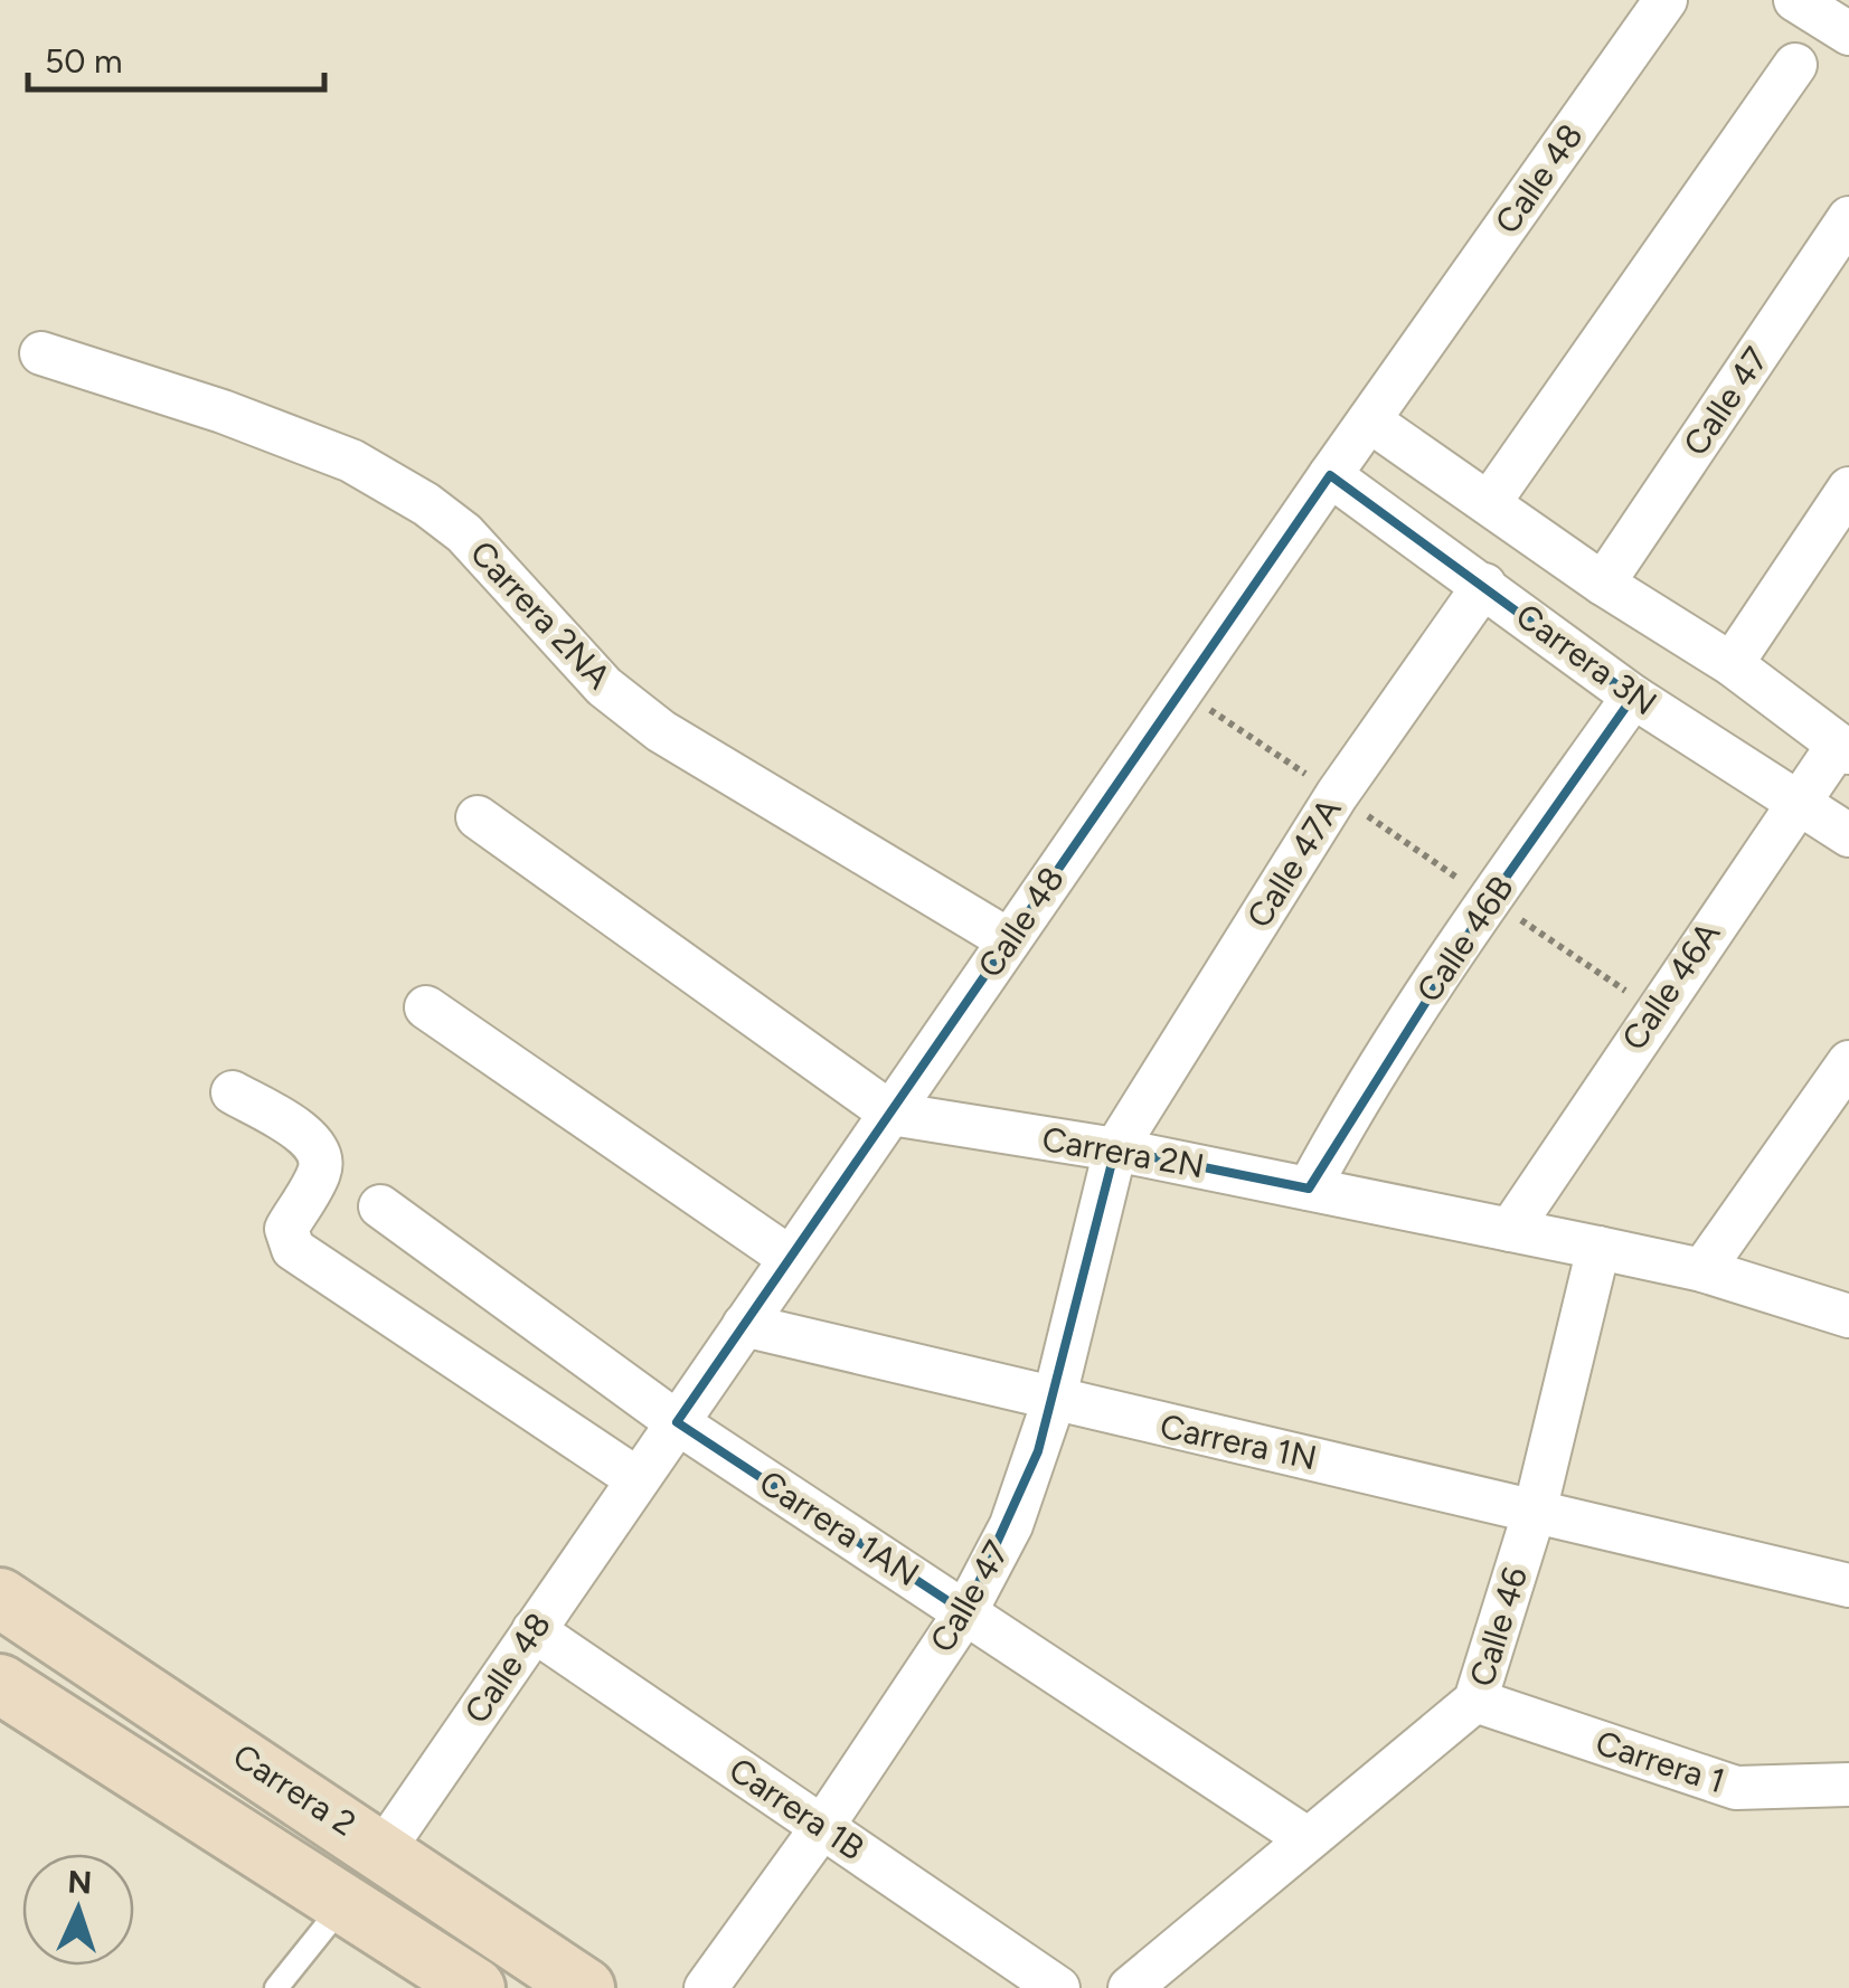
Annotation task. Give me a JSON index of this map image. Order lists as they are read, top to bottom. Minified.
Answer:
{"streets":{"main road":["Carrera 2"],"street":["Calle 48","Calle 47","Carrera 2NA","Carrera 3N","Calle 47A","Calle 46B","Calle 46A","Carrera 2N","Carrera 1N","Carrera 1AN","Calle 46","Carrera 1","Carrera 1B"]},"crossings":[["Calle 48","Carrera 2NA"],["Calle 48","Carrera 3N"],["Calle 48","Carrera 2N"],["Calle 48","Carrera 1N"],["Calle 48","Carrera 1AN"],["Calle 48","Carrera 2"],["Calle 48","Carrera 1B"],["Calle 47","Calle 47A"],["Calle 47","Carrera 2N"],["Calle 47","Carrera 1N"],["Calle 47","Carrera 1AN"],["Calle 47","Carrera 1B"],["Carrera 3N","Calle 47A"],["Carrera 3N","Calle 46B"],["Carrera 3N","Calle 46A"],["Calle 47A","Carrera 2N"],["Calle 46B","Carrera 2N"],["Calle 46A","Carrera 2N"],["Carrera 2N","Calle 46"],["Carrera 1N","Calle 46"],["Carrera 1AN","Calle 46"],["Calle 46","Carrera 1"]],"scale_bar":"50 m","north":"top"}
